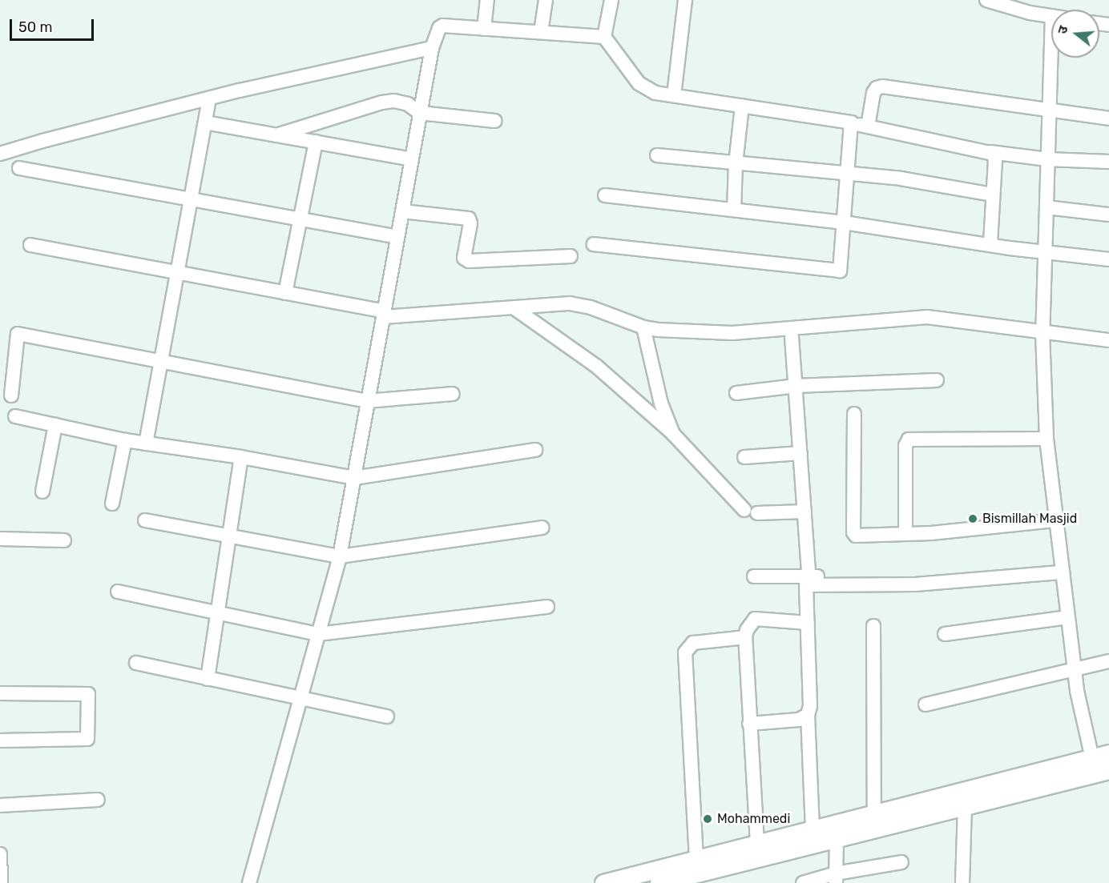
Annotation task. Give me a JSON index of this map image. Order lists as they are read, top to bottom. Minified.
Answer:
{"places":["Bismillah Masjid","Mohammedi"],"scale_bar":"50 m","north":"left"}
